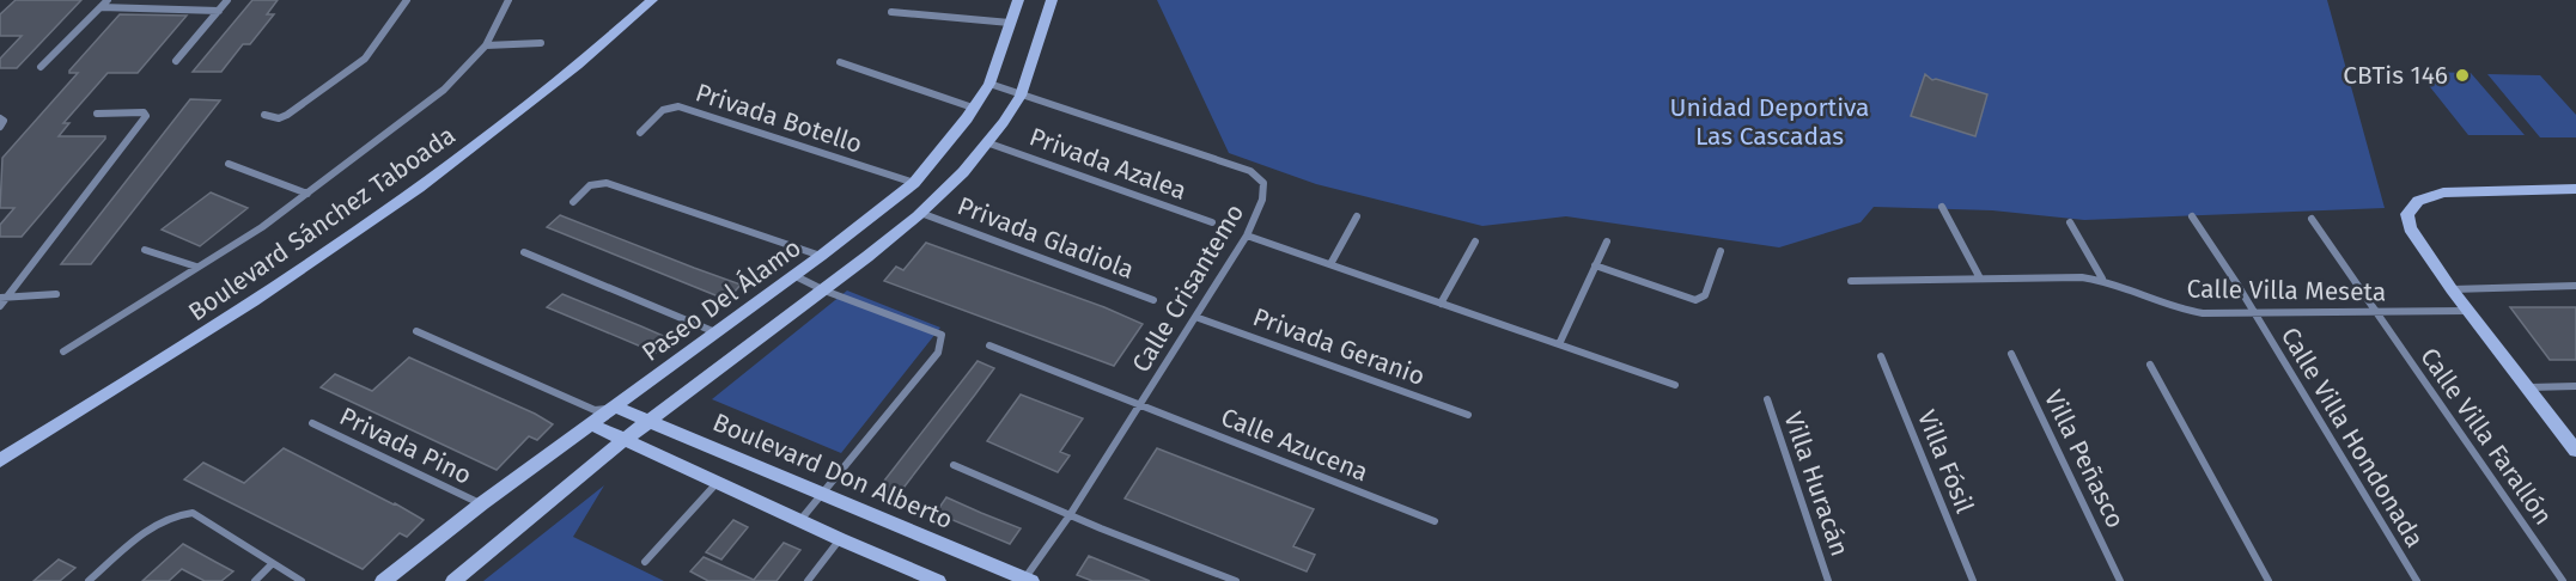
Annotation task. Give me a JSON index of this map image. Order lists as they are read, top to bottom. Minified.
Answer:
{"streets":{"street":["Privada Botello","Privada Azalea","Boulevard Sánchez Taboada","Privada Gladiola","Calle Crisantemo","Calle Villa Meseta","Paseo Del Álamo","Privada Geranio","Calle Villa Farallón","Calle Villa Hondonada","Calle Azucena","Privada Pino","Villa Peñasco","Villa Fósil","Boulevard Don Alberto","Villa Huracán"]},"crossings":[["Privada Botello","Paseo Del Álamo"],["Privada Azalea","Paseo Del Álamo"],["Privada Gladiola","Paseo Del Álamo"],["Calle Crisantemo","Paseo Del Álamo"],["Calle Crisantemo","Privada Geranio"],["Calle Crisantemo","Calle Azucena"],["Calle Crisantemo","Boulevard Don Alberto"],["Calle Villa Meseta","Calle Villa Farallón"],["Calle Villa Meseta","Calle Villa Hondonada"],["Paseo Del Álamo","Privada Pino"],["Paseo Del Álamo","Boulevard Don Alberto"]],"parks":["Unidad Deportiva Las Cascadas"],"places":["CBTis 146"]}
